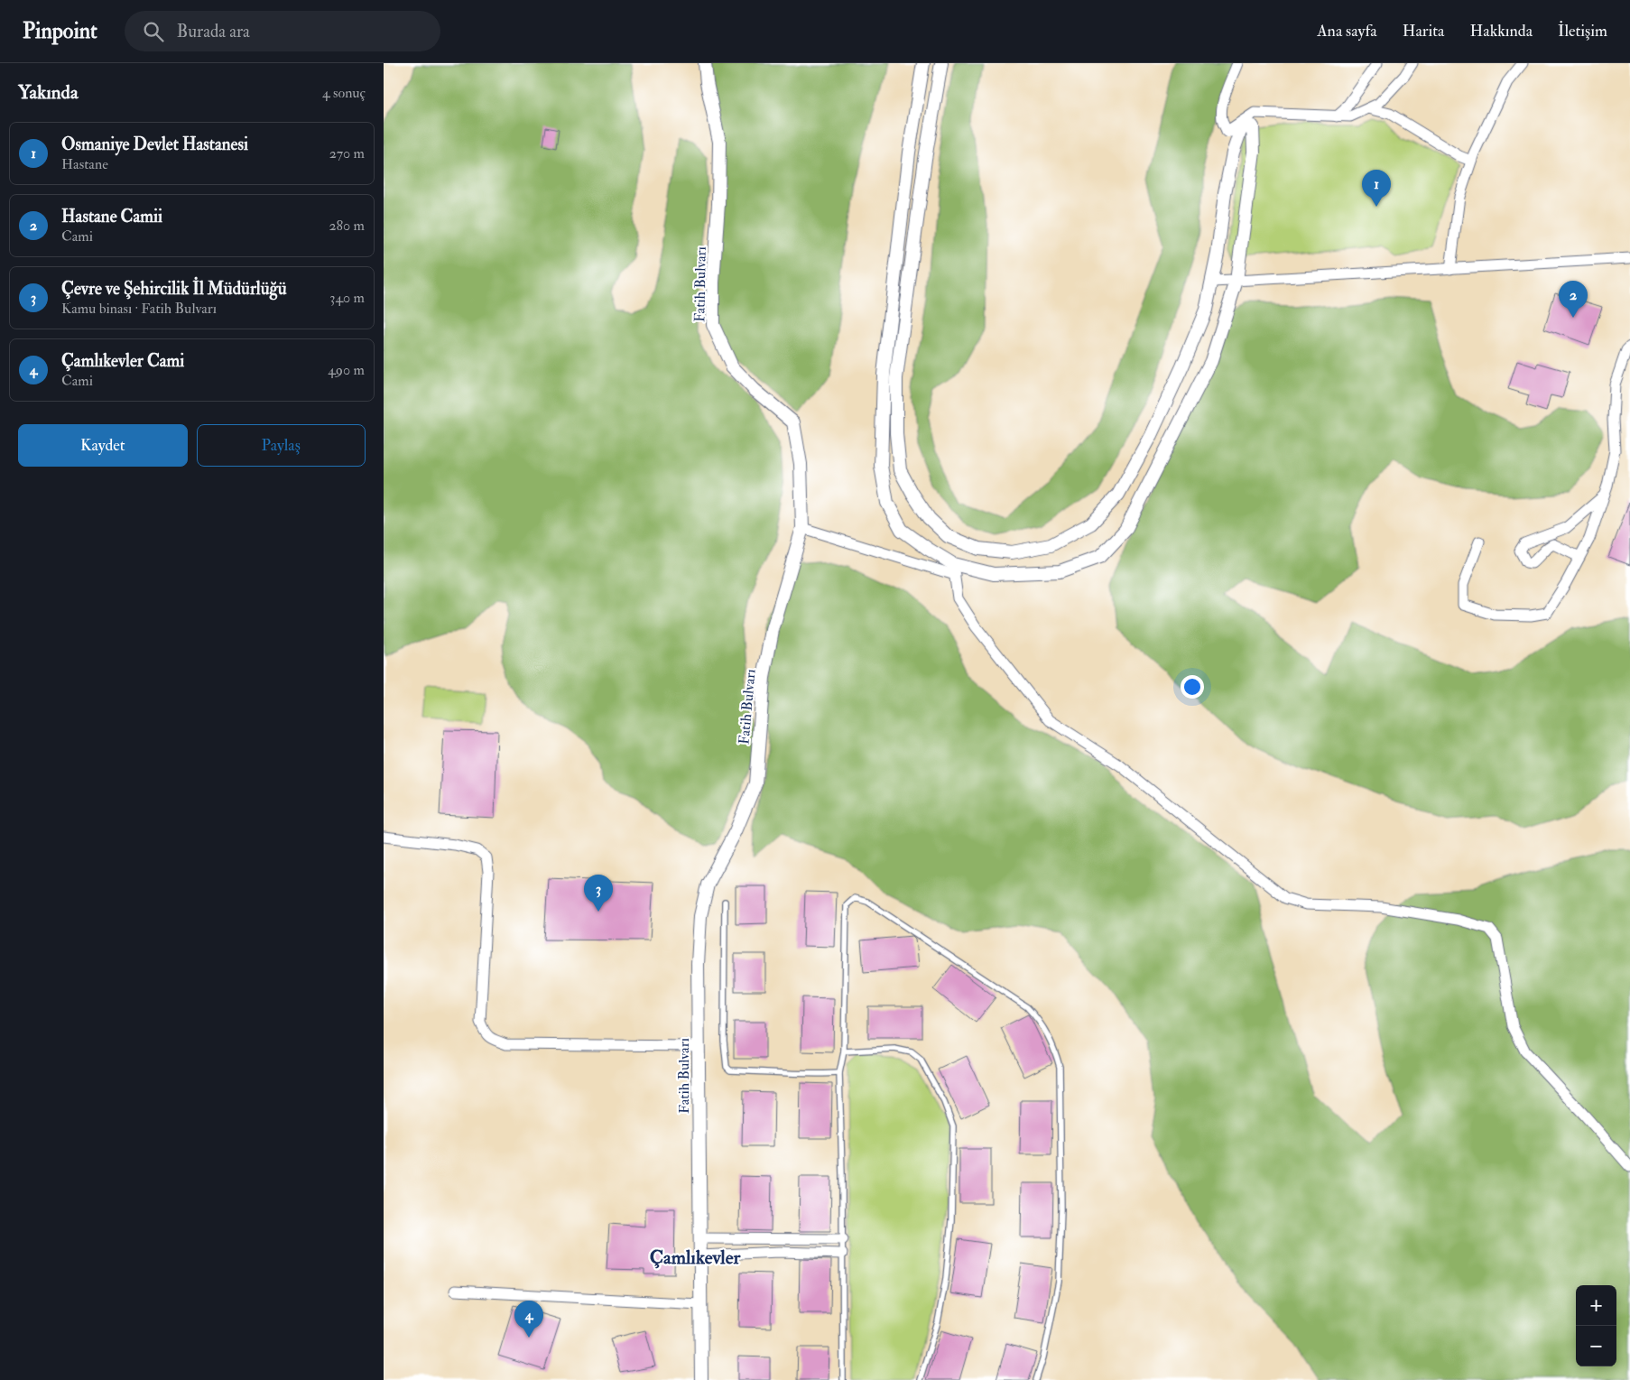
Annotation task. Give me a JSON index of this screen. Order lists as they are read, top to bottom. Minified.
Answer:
{"streets":{"street":["Fatih Bulvarı"]},"districts":["Çamlıkevler"],"page":{"header":"Pinpoint","search":"Burada ara","nav":["Ana sayfa","Harita","Hakkında","İletişim"],"heading":["Yakında","4 sonuç"],"list":[{"mark":"1","name":"Osmaniye Devlet Hastanesi","note":"Hastane","value":"270 m"},{"mark":"2","name":"Hastane Camii","note":"Cami","value":"280 m"},{"mark":"3","name":"Çevre ve Şehircilik İl Müdürlüğü","note":"Kamu binası · Fatih Bulvarı","value":"340 m"},{"mark":"4","name":"Çamlıkevler Cami","note":"Cami","value":"490 m"}],"pins":["1","2","3","4"],"buttons":["Kaydet","Paylaş"],"map_buttons":["+","−"]}}
